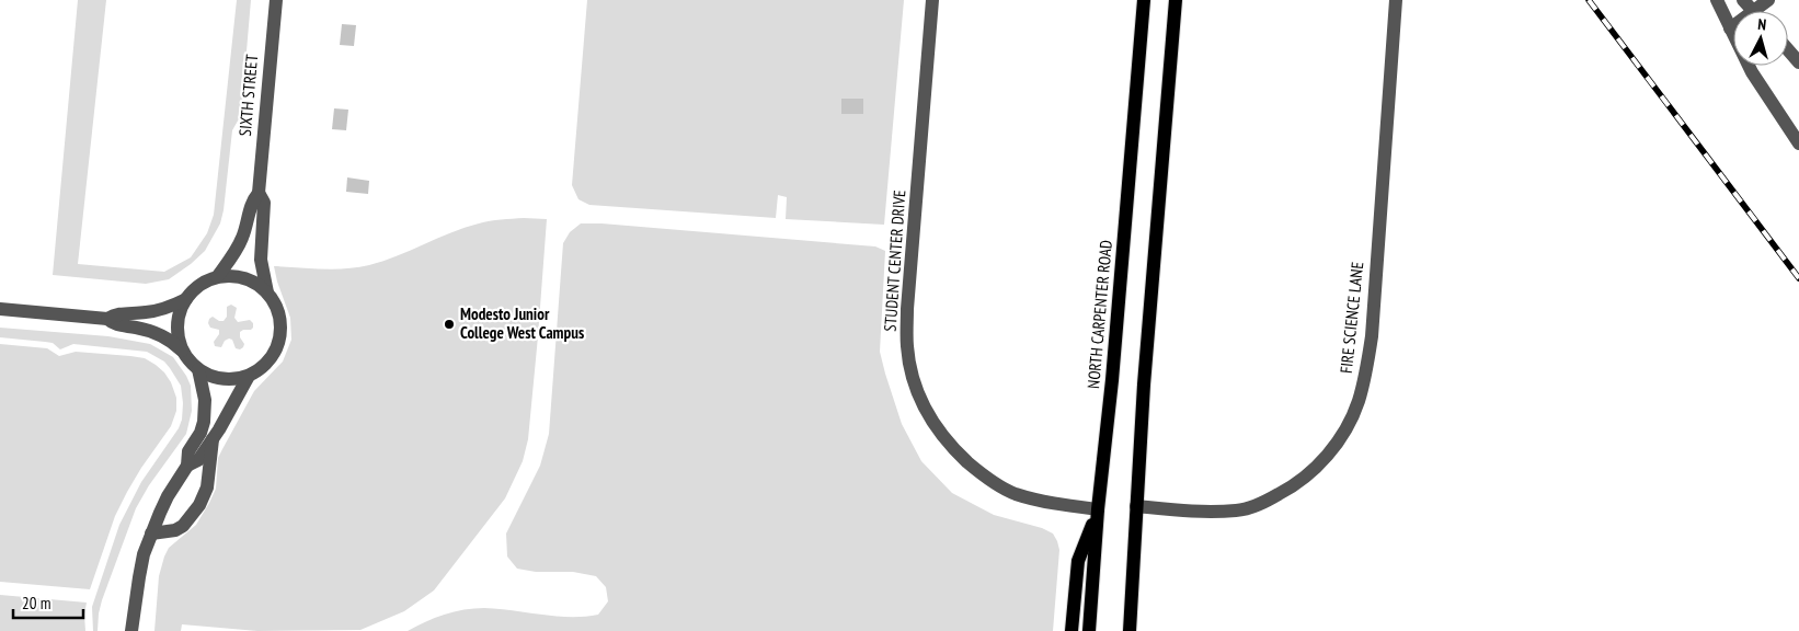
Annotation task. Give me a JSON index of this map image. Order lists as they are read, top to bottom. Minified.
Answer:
{"streets":{"main road":["NORTH CARPENTER ROAD"],"street":["SIXTH STREET","STUDENT CENTER DRIVE","FIRE SCIENCE LANE"]},"crossings":[["STUDENT CENTER DRIVE","NORTH CARPENTER ROAD"]],"places":["Modesto Junior College West Campus"],"scale_bar":"20 m","north":"top"}
